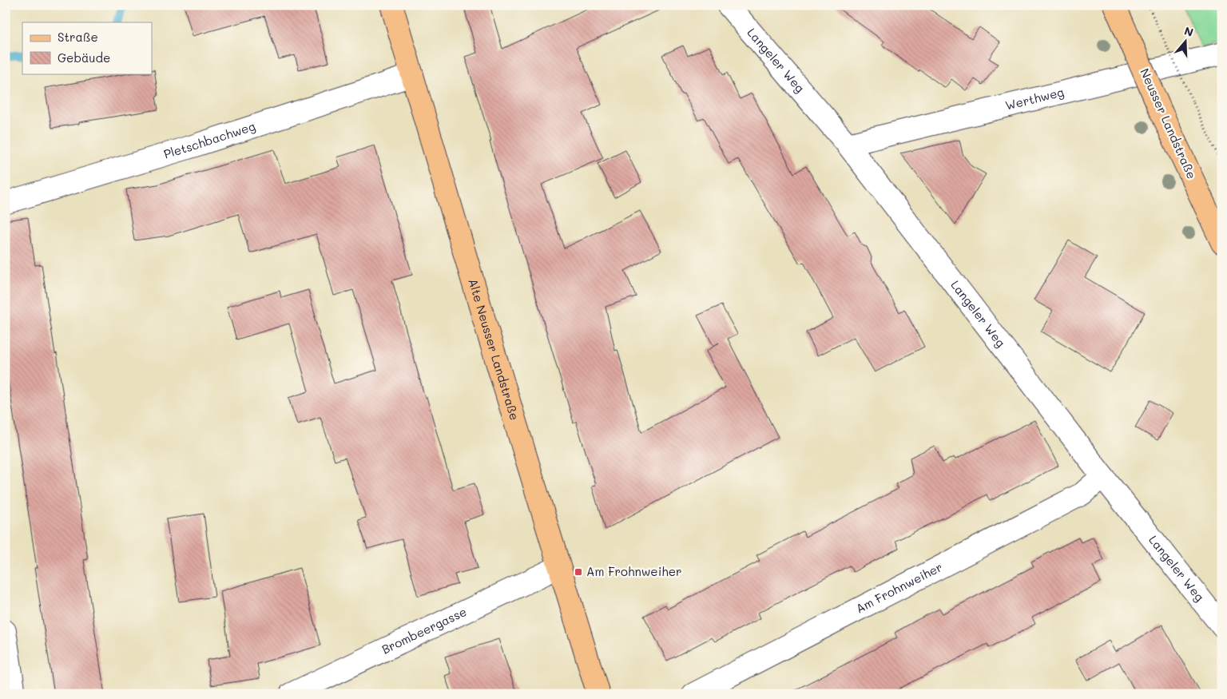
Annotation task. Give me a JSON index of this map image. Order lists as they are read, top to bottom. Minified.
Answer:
{"streets":{"main road":["Neusser Landstraße","Alte Neusser Landstraße"],"street":["Langeler Weg","Werthweg","Pletschbachweg","Am Frohnweiher","Brombeergasse"]},"crossings":[["Langeler Weg","Werthweg"],["Langeler Weg","Am Frohnweiher"],["Pletschbachweg","Alte Neusser Landstraße"],["Alte Neusser Landstraße","Brombeergasse"]],"places":{"transit":["Am Frohnweiher"]},"legend":["Straße","Gebäude"],"north":"top"}
